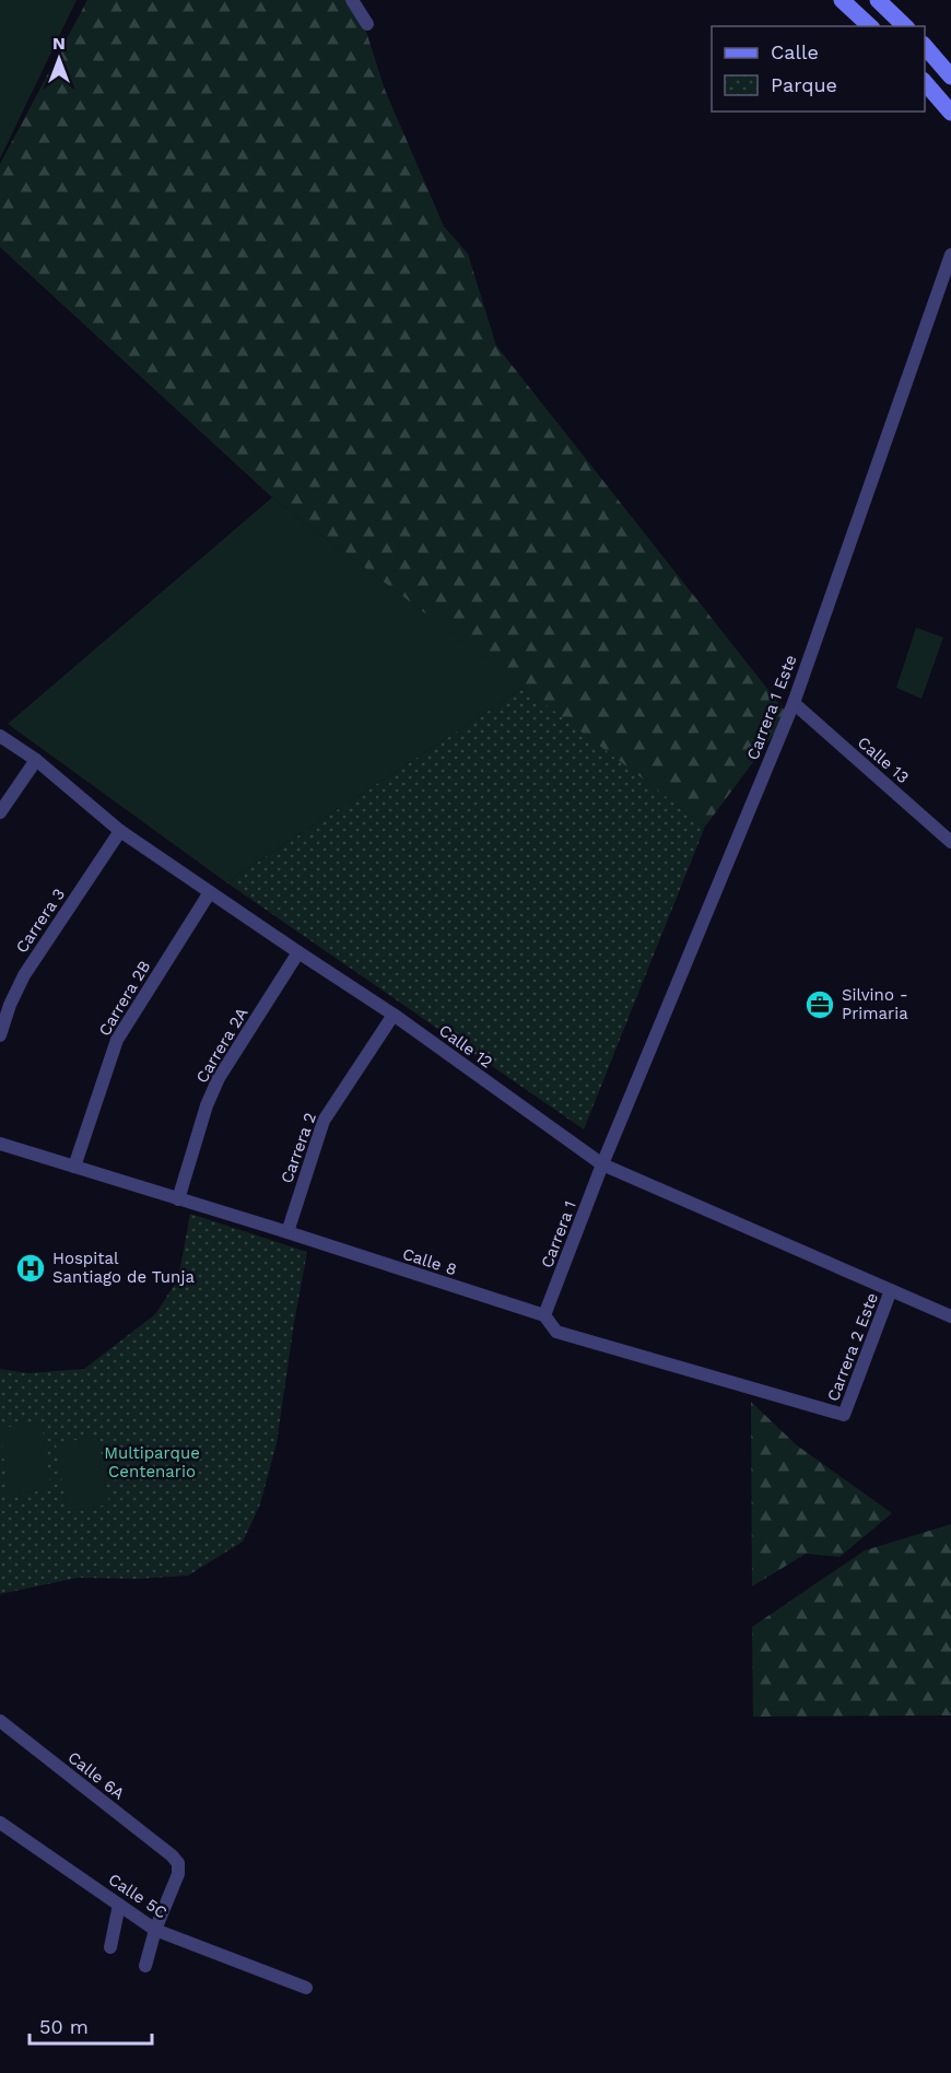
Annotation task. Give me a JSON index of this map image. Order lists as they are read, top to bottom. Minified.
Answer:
{"streets":{"street":["Carrera 1 Este","Calle 13","Carrera 3","Carrera 2B","Carrera 2A","Calle 12","Carrera 2","Carrera 1","Calle 8","Carrera 2 Este","Calle 6A","Calle 5C"]},"crossings":[["Carrera 1 Este","Calle 13"],["Carrera 1 Este","Calle 12"],["Carrera 1 Este","Carrera 1"],["Carrera 3","Calle 12"],["Carrera 2B","Calle 12"],["Carrera 2B","Calle 8"],["Carrera 2A","Calle 12"],["Carrera 2A","Calle 8"],["Calle 12","Carrera 2"],["Calle 12","Carrera 1"],["Calle 12","Carrera 2 Este"],["Carrera 2","Calle 8"],["Carrera 1","Calle 8"],["Calle 8","Carrera 2 Este"],["Calle 6A","Calle 5C"]],"parks":["Multiparque Centenario"],"places":{"office":["Silvino - Primaria"],"hospital":["Hospital Santiago de Tunja"]},"legend":["Calle","Parque"],"scale_bar":"50 m","north":"top"}
